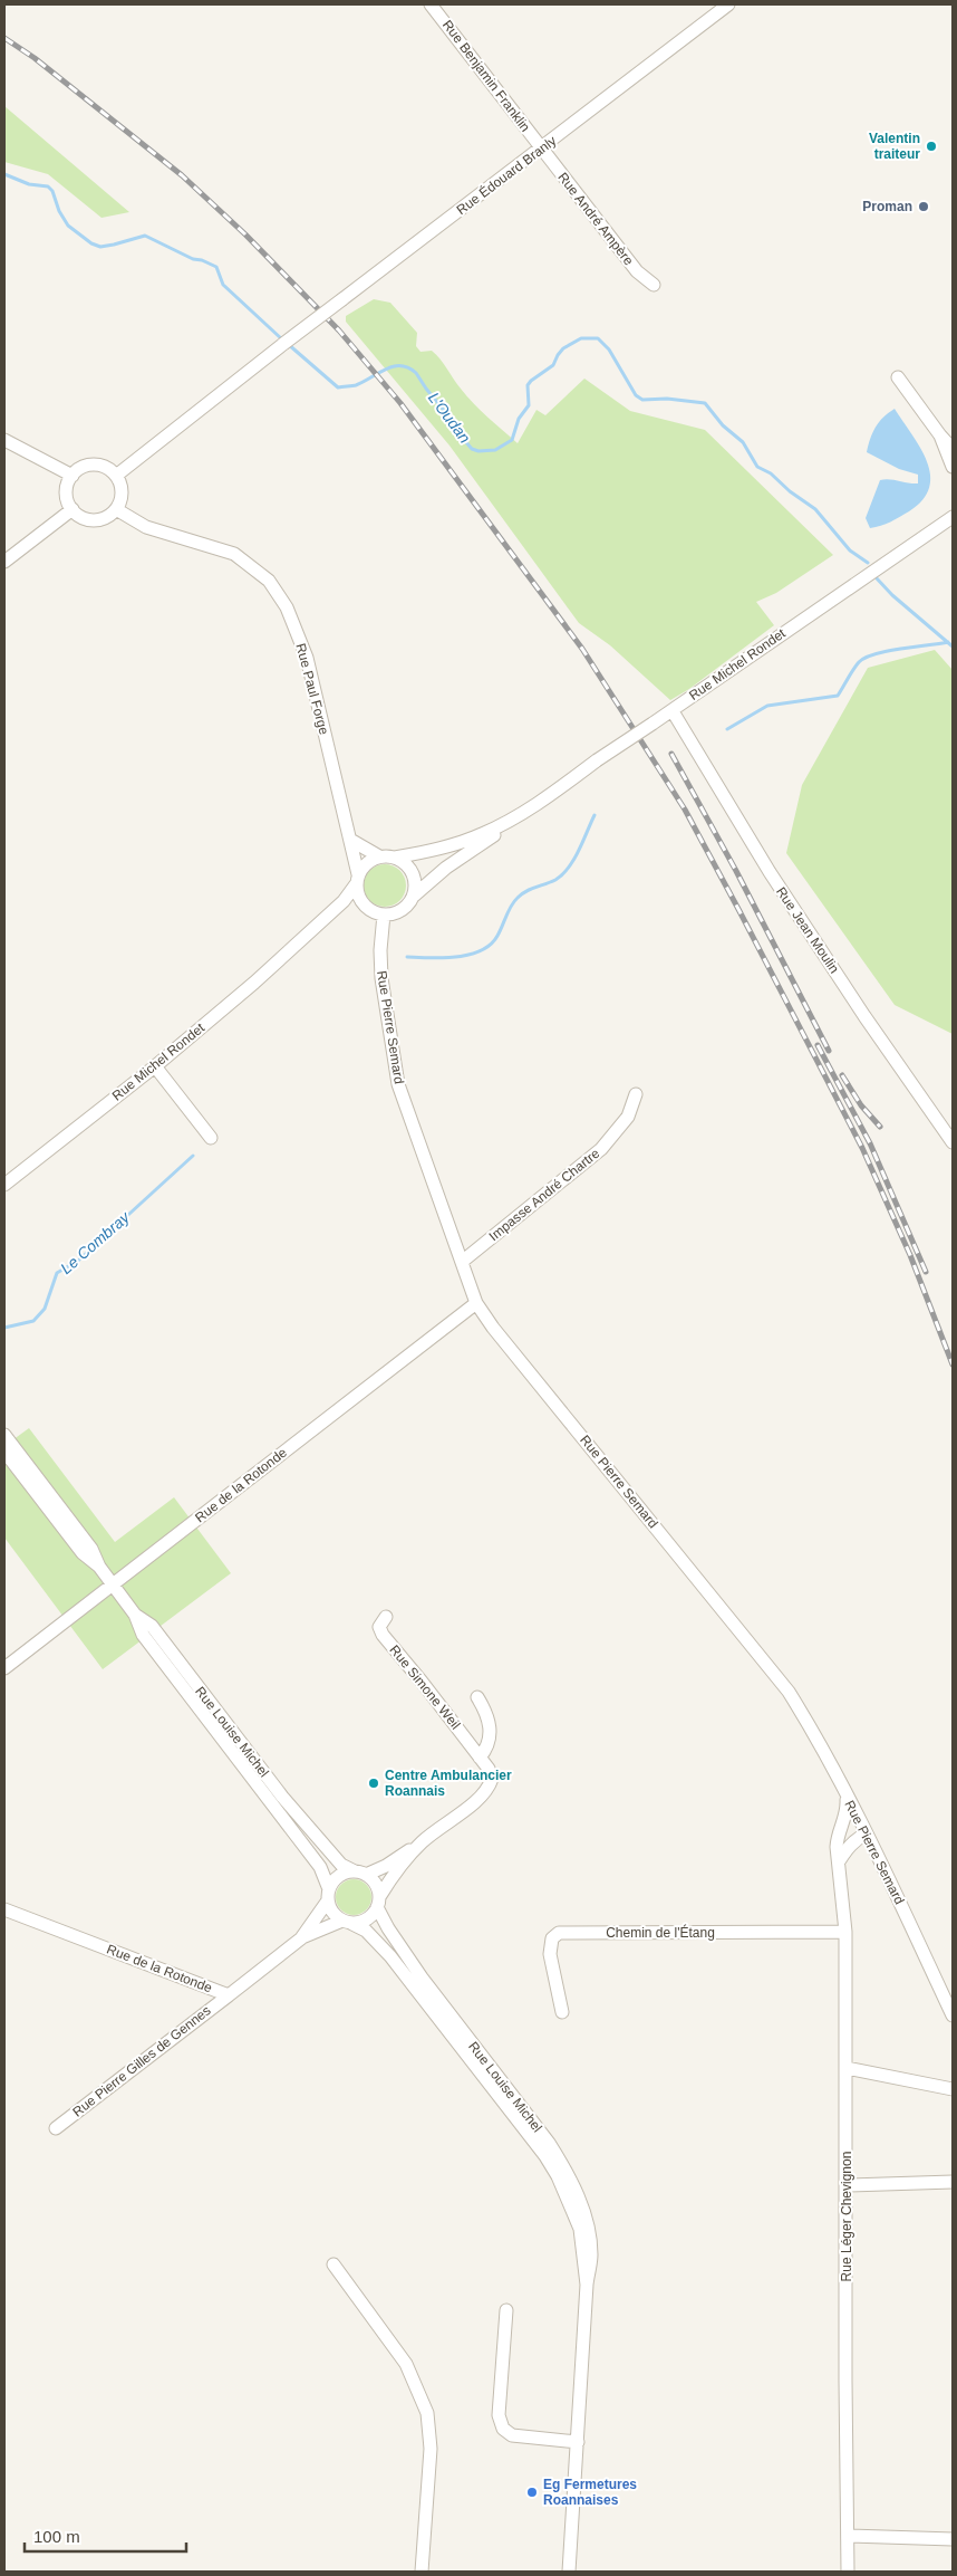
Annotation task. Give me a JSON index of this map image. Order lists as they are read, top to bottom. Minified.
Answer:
{"streets":{"street":["Rue Benjamin Franklin","Rue Édouard Branly","Rue André Ampère","Rue Michel Rondet","Rue Paul Forge","Rue Jean Moulin","Rue Pierre Semard","Impasse André Chartre","Rue de la Rotonde","Rue Simone Weil","Rue Louise Michel","Chemin de l'Étang","Rue Pierre Gilles de Gennes","Rue Léger Chevignon"]},"crossings":[["Rue Benjamin Franklin","Rue Édouard Branly"],["Rue Benjamin Franklin","Rue André Ampère"],["Rue Édouard Branly","Rue André Ampère"],["Rue Édouard Branly","Rue Paul Forge"],["Rue Michel Rondet","Rue Paul Forge"],["Rue Michel Rondet","Rue Jean Moulin"],["Rue Michel Rondet","Rue Pierre Semard"],["Rue Paul Forge","Rue Pierre Semard"],["Rue Pierre Semard","Impasse André Chartre"],["Rue Pierre Semard","Rue de la Rotonde"],["Rue Pierre Semard","Rue Léger Chevignon"],["Rue de la Rotonde","Rue Simone Weil"],["Rue de la Rotonde","Rue Louise Michel"],["Rue de la Rotonde","Rue Pierre Gilles de Gennes"],["Rue Simone Weil","Rue Louise Michel"],["Chemin de l'Étang","Rue Léger Chevignon"]],"water":["L'Oudan","Le Combray"],"places":["Valentin traiteur","Proman","Centre Ambulancier Roannais","Eg Fermetures Roannaises"],"scale_bar":"100 m"}
